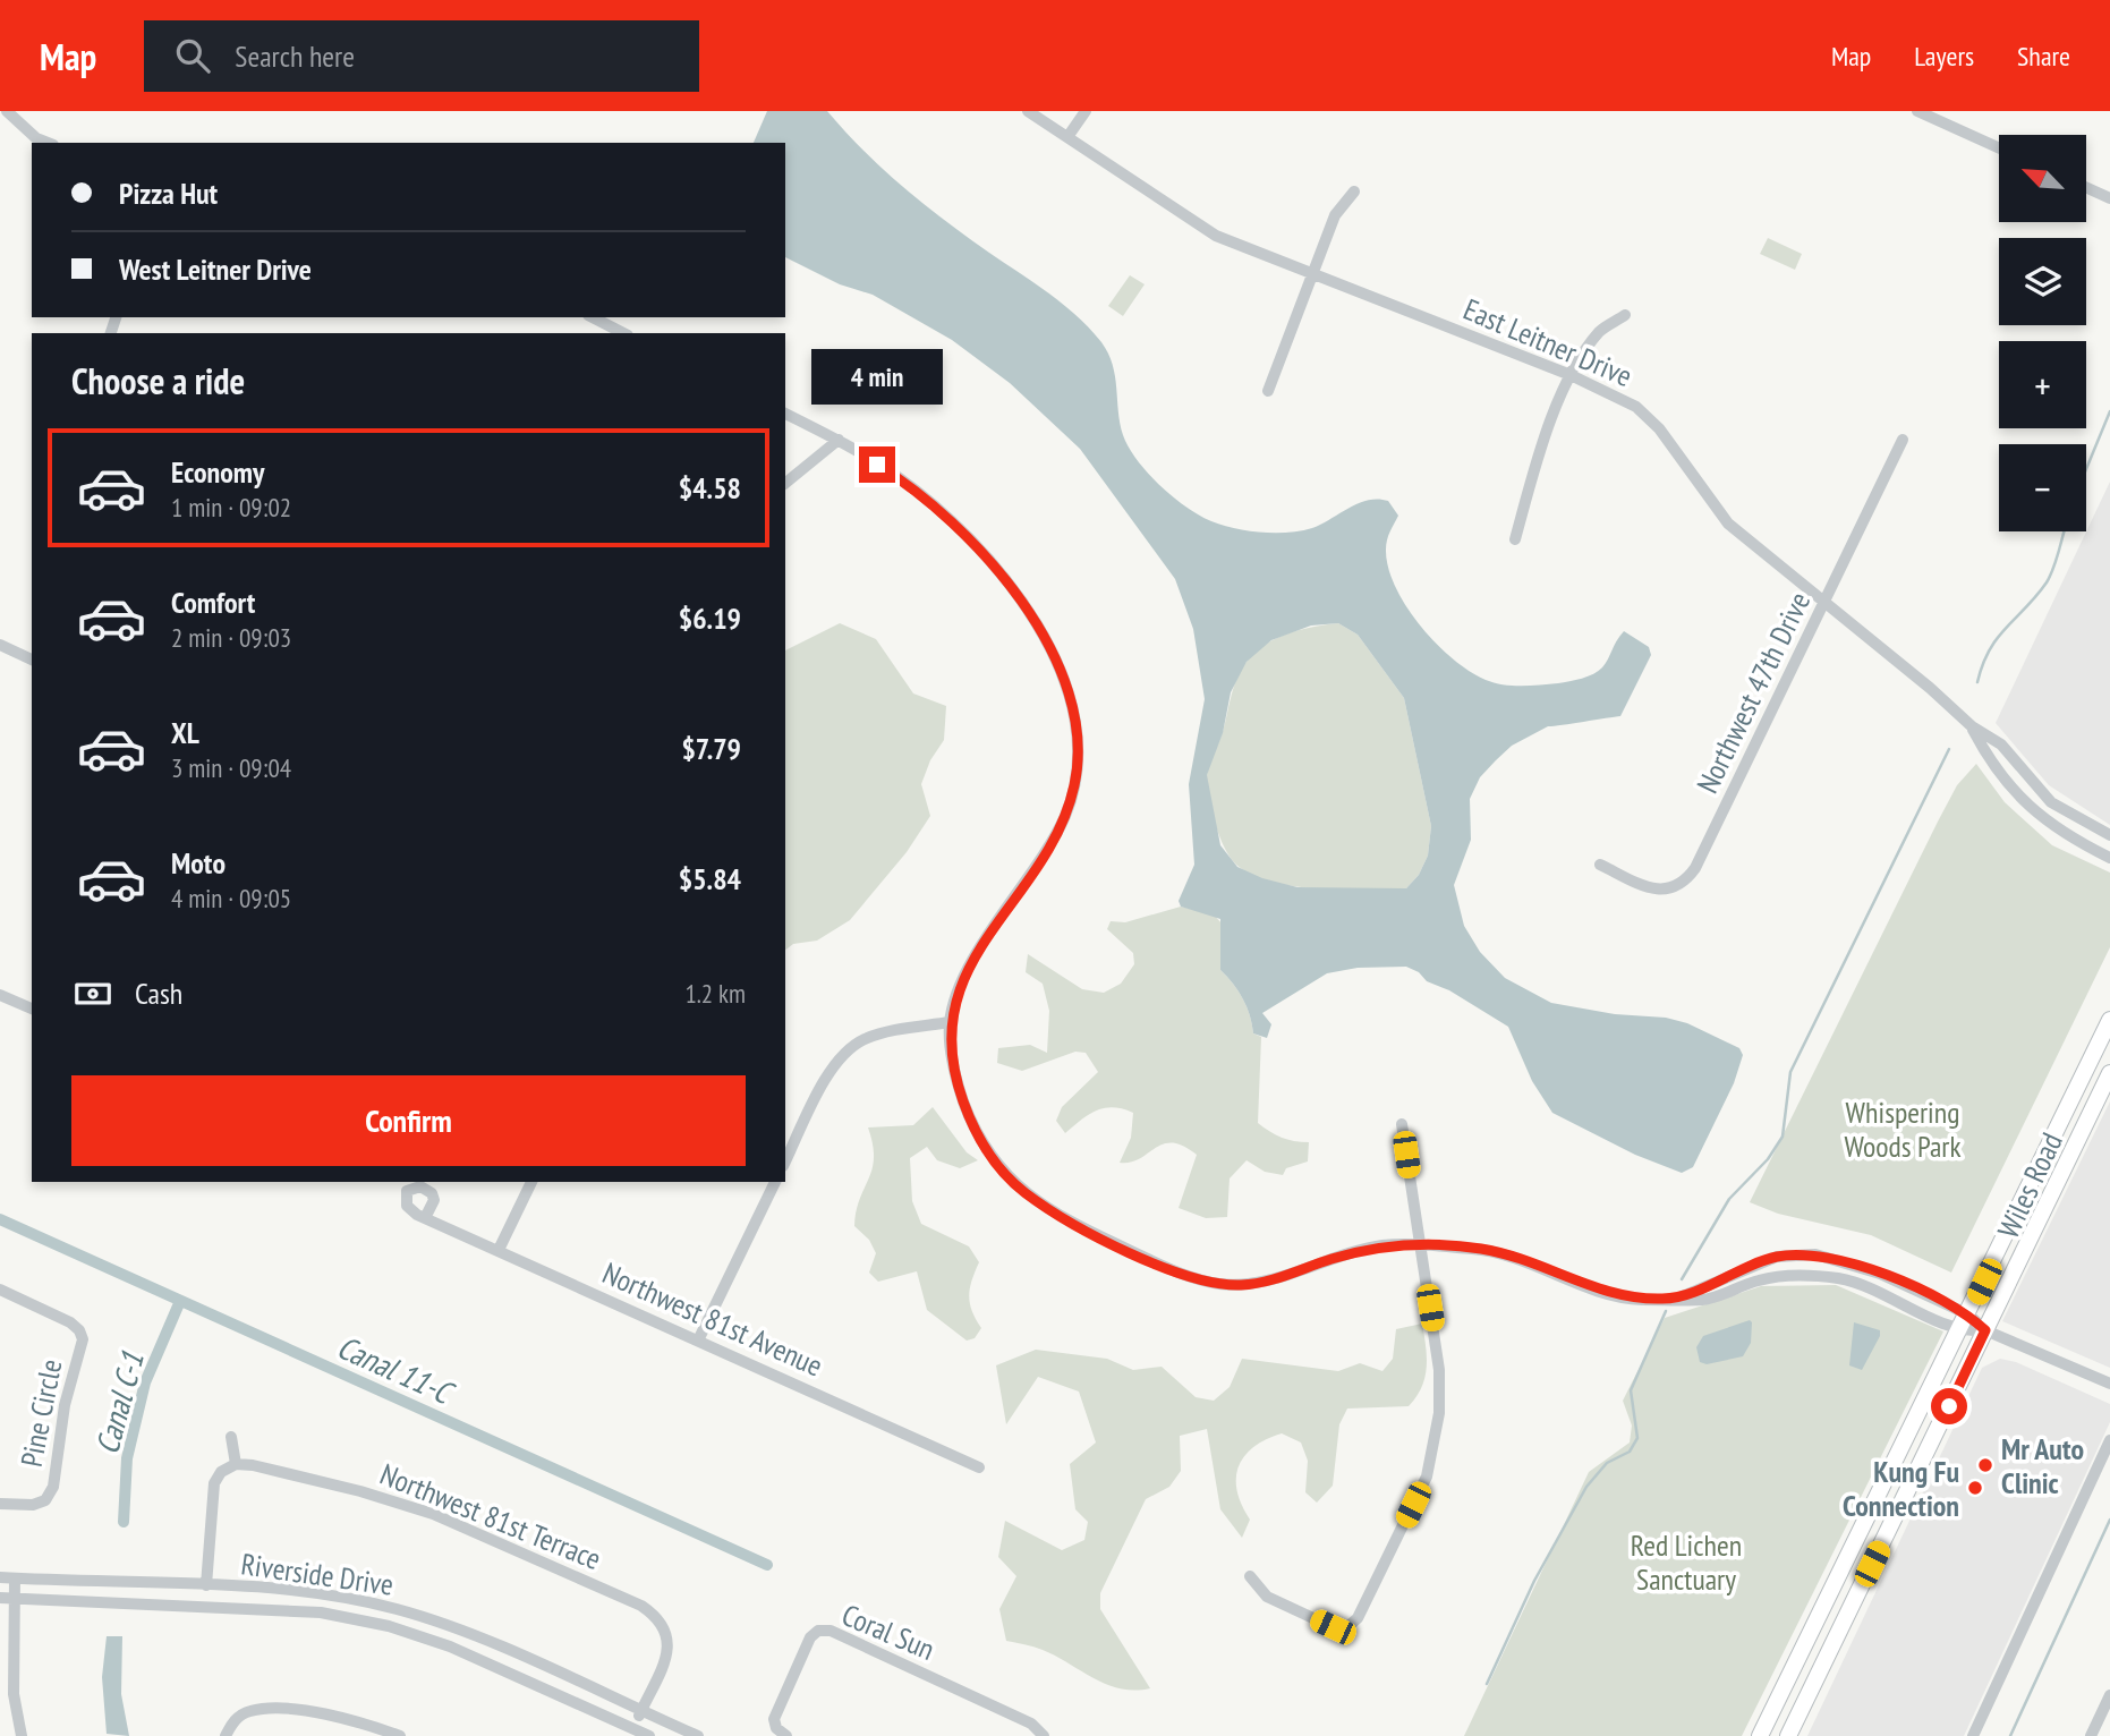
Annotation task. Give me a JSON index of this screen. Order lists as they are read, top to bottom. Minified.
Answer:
{"streets":{"main road":["Wiles Road"],"street":["East Leitner Drive","Northwest 47th Drive","Northwest 81st Avenue","Pine Circle","Northwest 81st Terrace","Riverside Drive","Coral Sun"]},"crossings":[["East Leitner Drive","Northwest 47th Drive"],["Northwest 81st Terrace","Riverside Drive"]],"water":["Canal 11-C","Canal C-1"],"parks":["Whispering Woods Park","Red Lichen Sanctuary"],"places":["Mr Auto Clinic","Kung Fu Connection"],"north":"top left","page":{"header":"Map","search":"Search here","nav":["Map","Layers","Share"],"map_buttons":["+","−"],"banner":["Pizza Hut","West Leitner Drive"],"heading":"Choose a ride","bubble":"4 min","list":[{"name":"Economy","note":"1 min · 09:02","value":"$4.58"},{"name":"Comfort","note":"2 min · 09:03","value":"$6.19"},{"name":"XL","note":"3 min · 09:04","value":"$7.79"},{"name":"Moto","note":"4 min · 09:05","value":"$5.84"}],"pay":["Cash","1.2 km"],"buttons":"Confirm"}}
